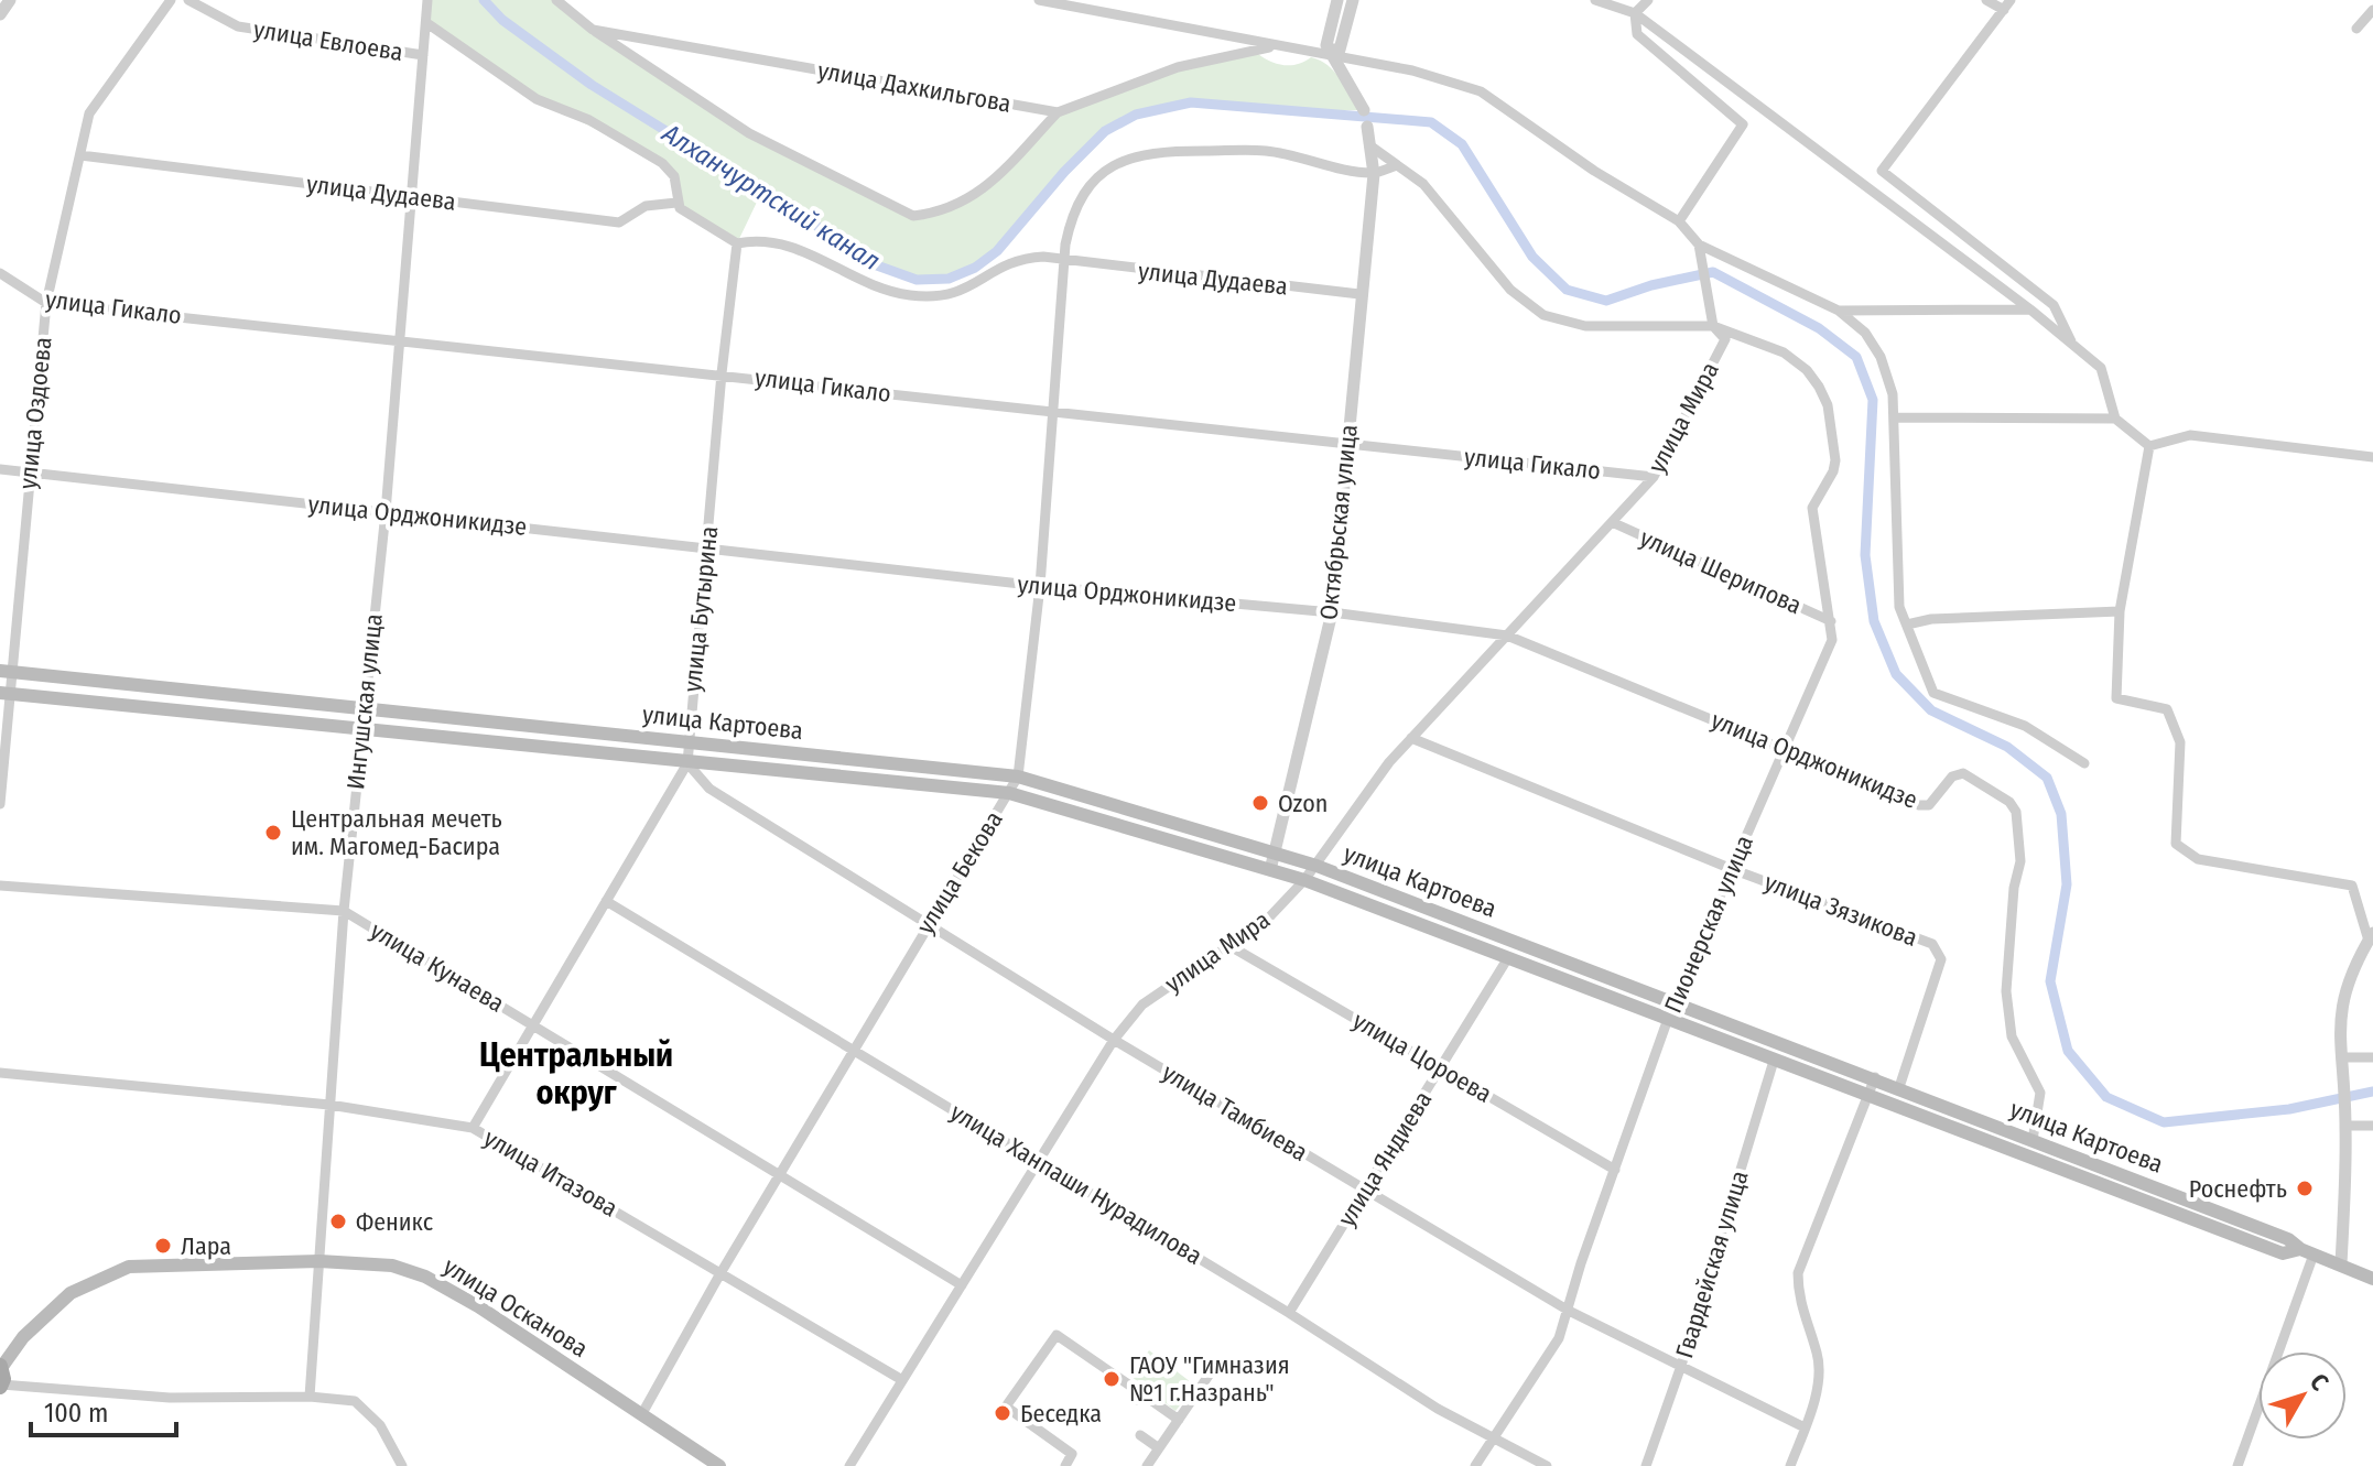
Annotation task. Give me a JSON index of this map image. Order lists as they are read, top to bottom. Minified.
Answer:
{"streets":{"main road":["улица Картоева","улица Осканова"],"street":["улица Евлоева","улица Дахкильгова","улица Дудаева","улица Гикало","улица Оздоева","улица Мира","улица Орджоникидзе","Октябрьская улица","улица Шерипова","улица Бутырина","Ингушская улица","улица Бекова","улица Зязикова","Пионерская улица","улица Кунаева","улица Цороева","улица Тамбиева","улица Яндиева","улица Итазова","улица Ханпаши Нурадилова","Гвардейская улица"]},"crossings":[["улица Евлоева","Ингушская улица"],["улица Дудаева","улица Оздоева"],["улица Дудаева","Октябрьская улица"],["улица Дудаева","улица Бутырина"],["улица Дудаева","Ингушская улица"],["улица Дудаева","улица Бекова"],["улица Гикало","улица Оздоева"],["улица Гикало","улица Мира"],["улица Гикало","Октябрьская улица"],["улица Гикало","улица Бутырина"],["улица Гикало","Ингушская улица"],["улица Гикало","улица Бекова"],["улица Оздоева","улица Орджоникидзе"],["улица Оздоева","улица Картоева"],["улица Мира","улица Орджоникидзе"],["улица Мира","улица Шерипова"],["улица Мира","улица Картоева"],["улица Мира","улица Зязикова"],["улица Мира","Пионерская улица"],["улица Мира","улица Кунаева"],["улица Мира","улица Цороева"],["улица Мира","улица Тамбиева"],["улица Мира","улица Итазова"],["улица Мира","улица Ханпаши Нурадилова"],["улица Орджоникидзе","Октябрьская улица"],["улица Орджоникидзе","улица Бутырина"],["улица Орджоникидзе","Ингушская улица"],["улица Орджоникидзе","улица Картоева"],["улица Орджоникидзе","улица Бекова"],["улица Орджоникидзе","Пионерская улица"],["Октябрьская улица","улица Картоева"],["Октябрьская улица","улица Бекова"],["улица Шерипова","Пионерская улица"],["улица Бутырина","улица Картоева"],["улица Бутырина","улица Тамбиева"],["Ингушская улица","улица Картоева"],["Ингушская улица","улица Кунаева"],["Ингушская улица","улица Итазова"],["Ингушская улица","улица Осканова"],["улица Картоева","улица Бекова"],["улица Картоева","улица Зязикова"],["улица Картоева","Пионерская улица"],["улица Картоева","улица Тамбиева"],["улица Картоева","улица Яндиева"],["улица Картоева","Гвардейская улица"],["улица Бекова","улица Кунаева"],["улица Бекова","улица Тамбиева"],["улица Бекова","улица Итазова"],["улица Бекова","улица Ханпаши Нурадилова"],["улица Бекова","улица Осканова"],["улица Зязикова","Пионерская улица"],["Пионерская улица","улица Цороева"],["Пионерская улица","улица Тамбиева"],["Пионерская улица","улица Ханпаши Нурадилова"],["улица Цороева","улица Яндиева"],["улица Тамбиева","улица Яндиева"],["улица Тамбиева","Гвардейская улица"],["улица Яндиева","улица Ханпаши Нурадилова"]],"districts":["Центральный округ"],"water":["Алханчуртский канал"],"places":["Ozon","Центральная мечеть им. Магомед-Басира","Роснефть","Феникс","Лара","ГАОУ \"Гимназия №1 г.Назрань\"","Беседка"],"scale_bar":"100 m","north":"top right"}
